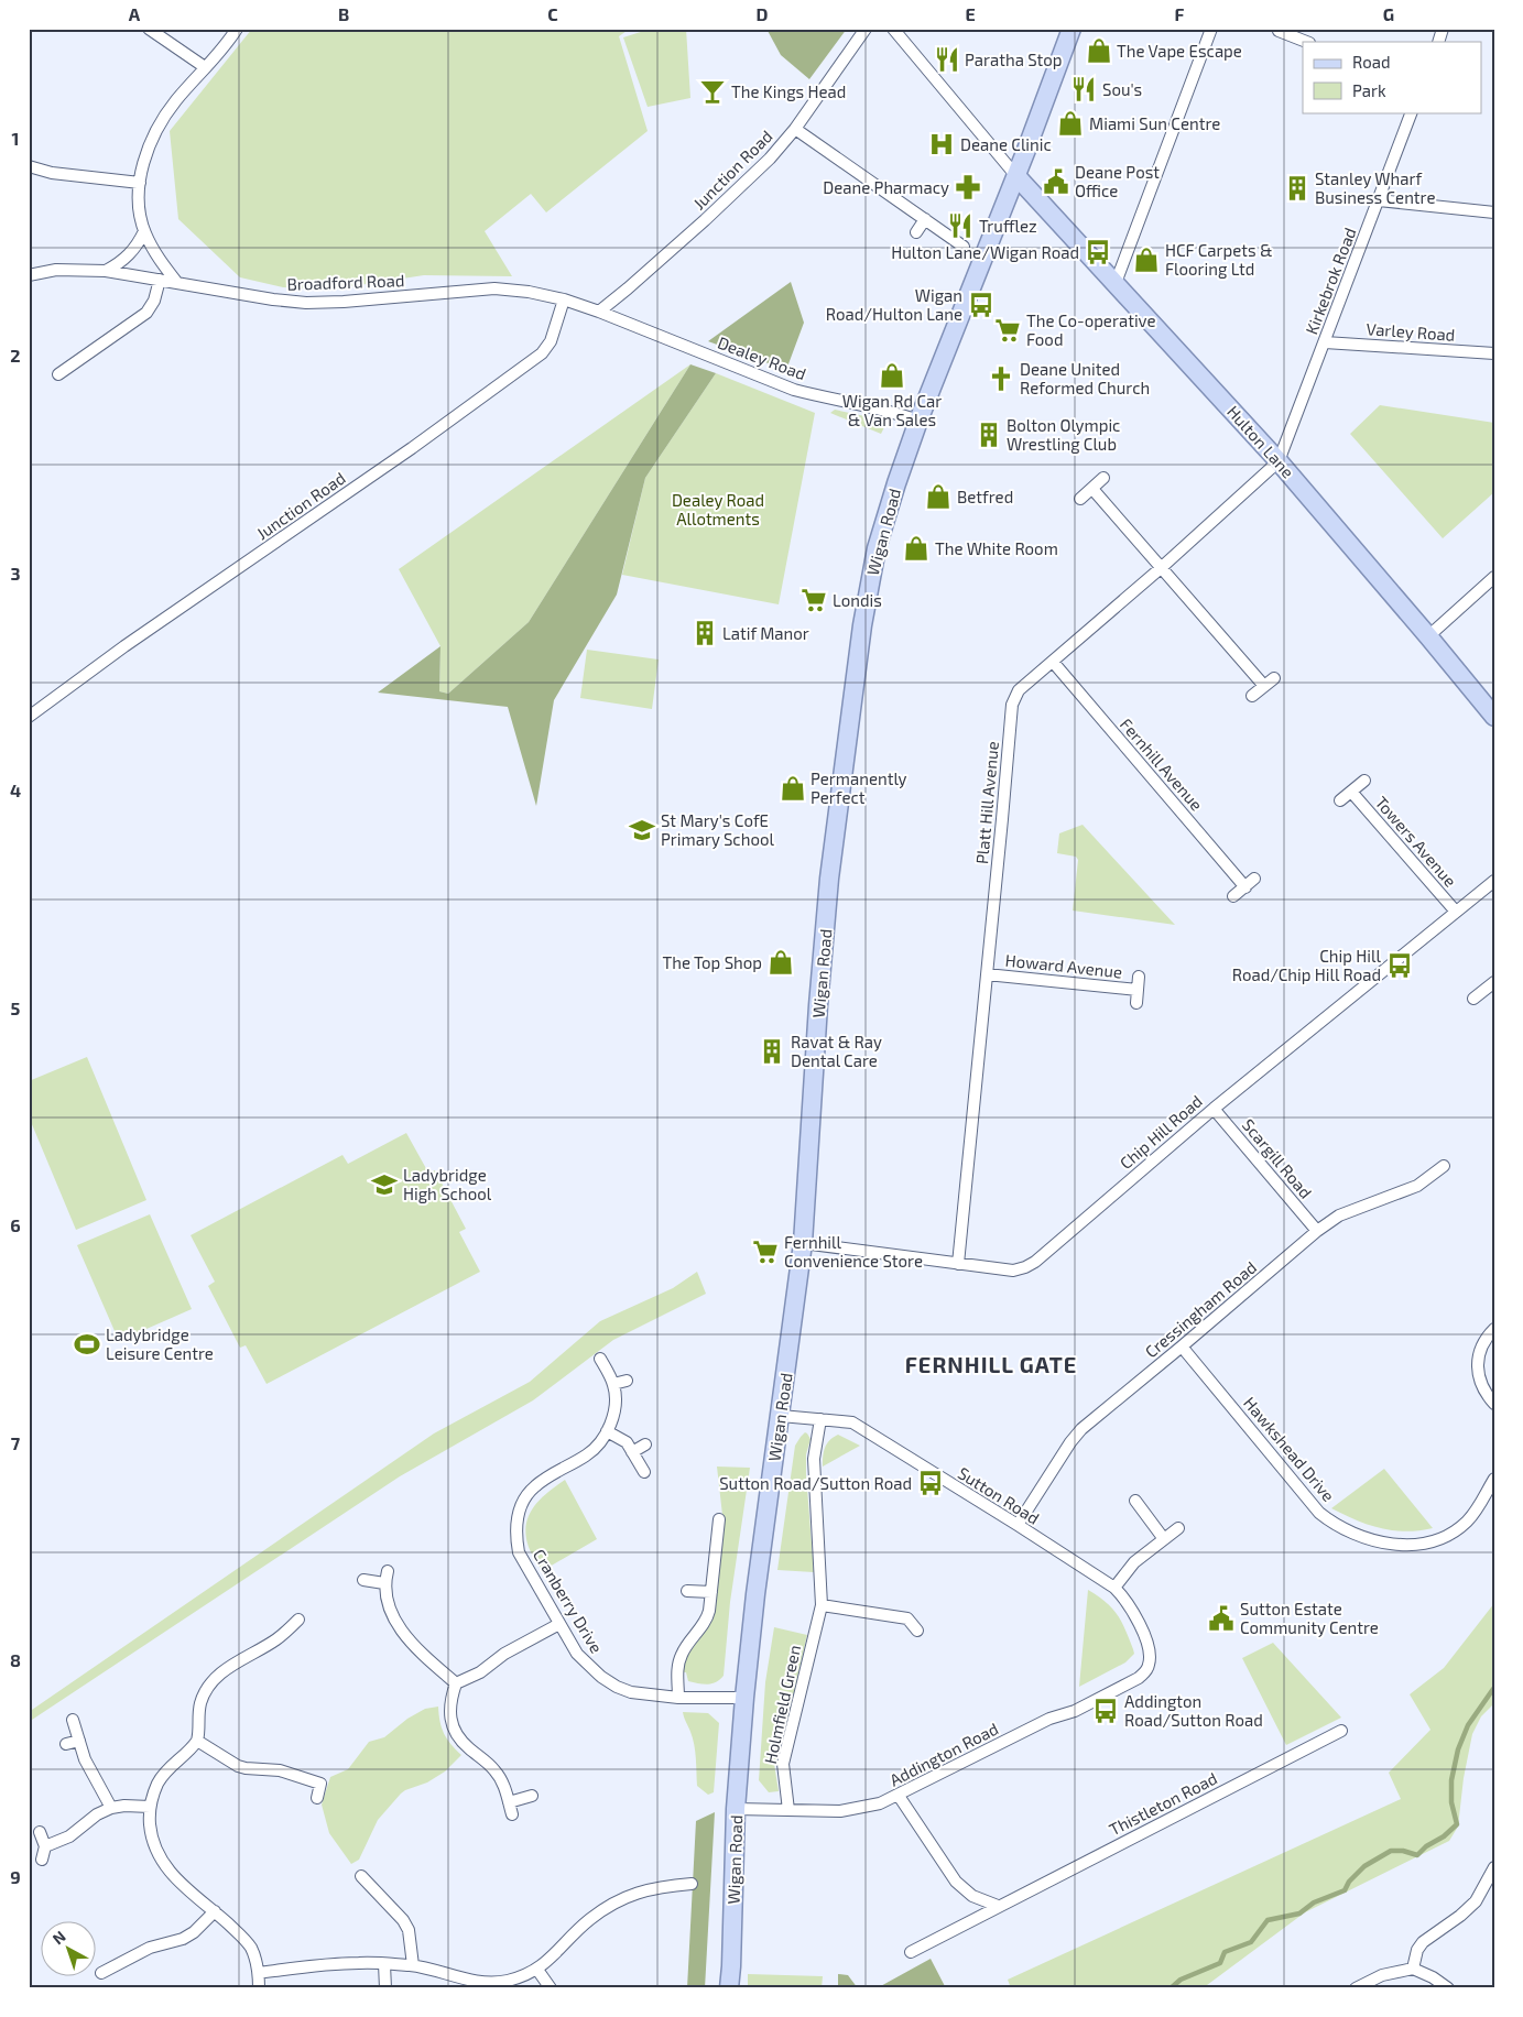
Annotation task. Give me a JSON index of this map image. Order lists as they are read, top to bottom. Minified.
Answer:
{"streets":{"main road":["Hulton Lane","Wigan Road"],"street":["Junction Road","Kirkebrok Road","Broadford Road","Varley Road","Dealey Road","Fernhill Avenue","Platt Hill Avenue","Towers Avenue","Howard Avenue","Chip Hill Road","Scargill Road","Cressingham Road","Hawkshead Drive","Sutton Road","Cranberry Drive","Holmfield Green","Addington Road","Thistleton Road"]},"crossings":[["Junction Road","Broadford Road"],["Junction Road","Dealey Road"],["Kirkebrok Road","Varley Road"],["Kirkebrok Road","Hulton Lane"],["Kirkebrok Road","Platt Hill Avenue"],["Broadford Road","Dealey Road"],["Dealey Road","Wigan Road"],["Hulton Lane","Wigan Road"],["Hulton Lane","Platt Hill Avenue"],["Wigan Road","Chip Hill Road"],["Wigan Road","Sutton Road"],["Wigan Road","Cranberry Drive"],["Wigan Road","Addington Road"],["Fernhill Avenue","Platt Hill Avenue"],["Platt Hill Avenue","Howard Avenue"],["Platt Hill Avenue","Chip Hill Road"],["Towers Avenue","Chip Hill Road"],["Chip Hill Road","Scargill Road"],["Scargill Road","Cressingham Road"],["Cressingham Road","Hawkshead Drive"],["Cressingham Road","Sutton Road"],["Sutton Road","Holmfield Green"],["Sutton Road","Addington Road"],["Holmfield Green","Addington Road"]],"districts":["FERNHILL GATE"],"parks":["Dealey Road Allotments"],"places":{"shop":["The Vape Escape","Miami Sun Centre","HCF Carpets & Flooring Ltd","Wigan Rd Car & Van Sales","Betfred","The White Room","Permanently Perfect","The Top Shop"],"restaurant":["Paratha Stop","Sou's","Trufflez"],"bar":["The Kings Head"],"hospital":["Deane Clinic"],"public building":["Deane Post Office","Sutton Estate Community Centre"],"pharmacy":["Deane Pharmacy"],"building":["Stanley Wharf Business Centre","Bolton Olympic Wrestling Club","Latif Manor","Ravat & Ray Dental Care"],"bus stop":["Hulton Lane/Wigan Road","Wigan Road/Hulton Lane","Chip Hill Road/Chip Hill Road","Sutton Road/Sutton Road","Addington Road/Sutton Road"],"supermarket":["The Co-operative Food","Londis","Fernhill Convenience Store"],"church":["Deane United Reformed Church"],"school or university":["St Mary's CofE Primary School","Ladybridge High School"],"sports":["Ladybridge Leisure Centre"]},"legend":["Road","Park"],"north":"top left","grid":{"columns":["A","B","C","D","E","F","G"],"rows":["1","2","3","4","5","6","7","8","9"]}}
